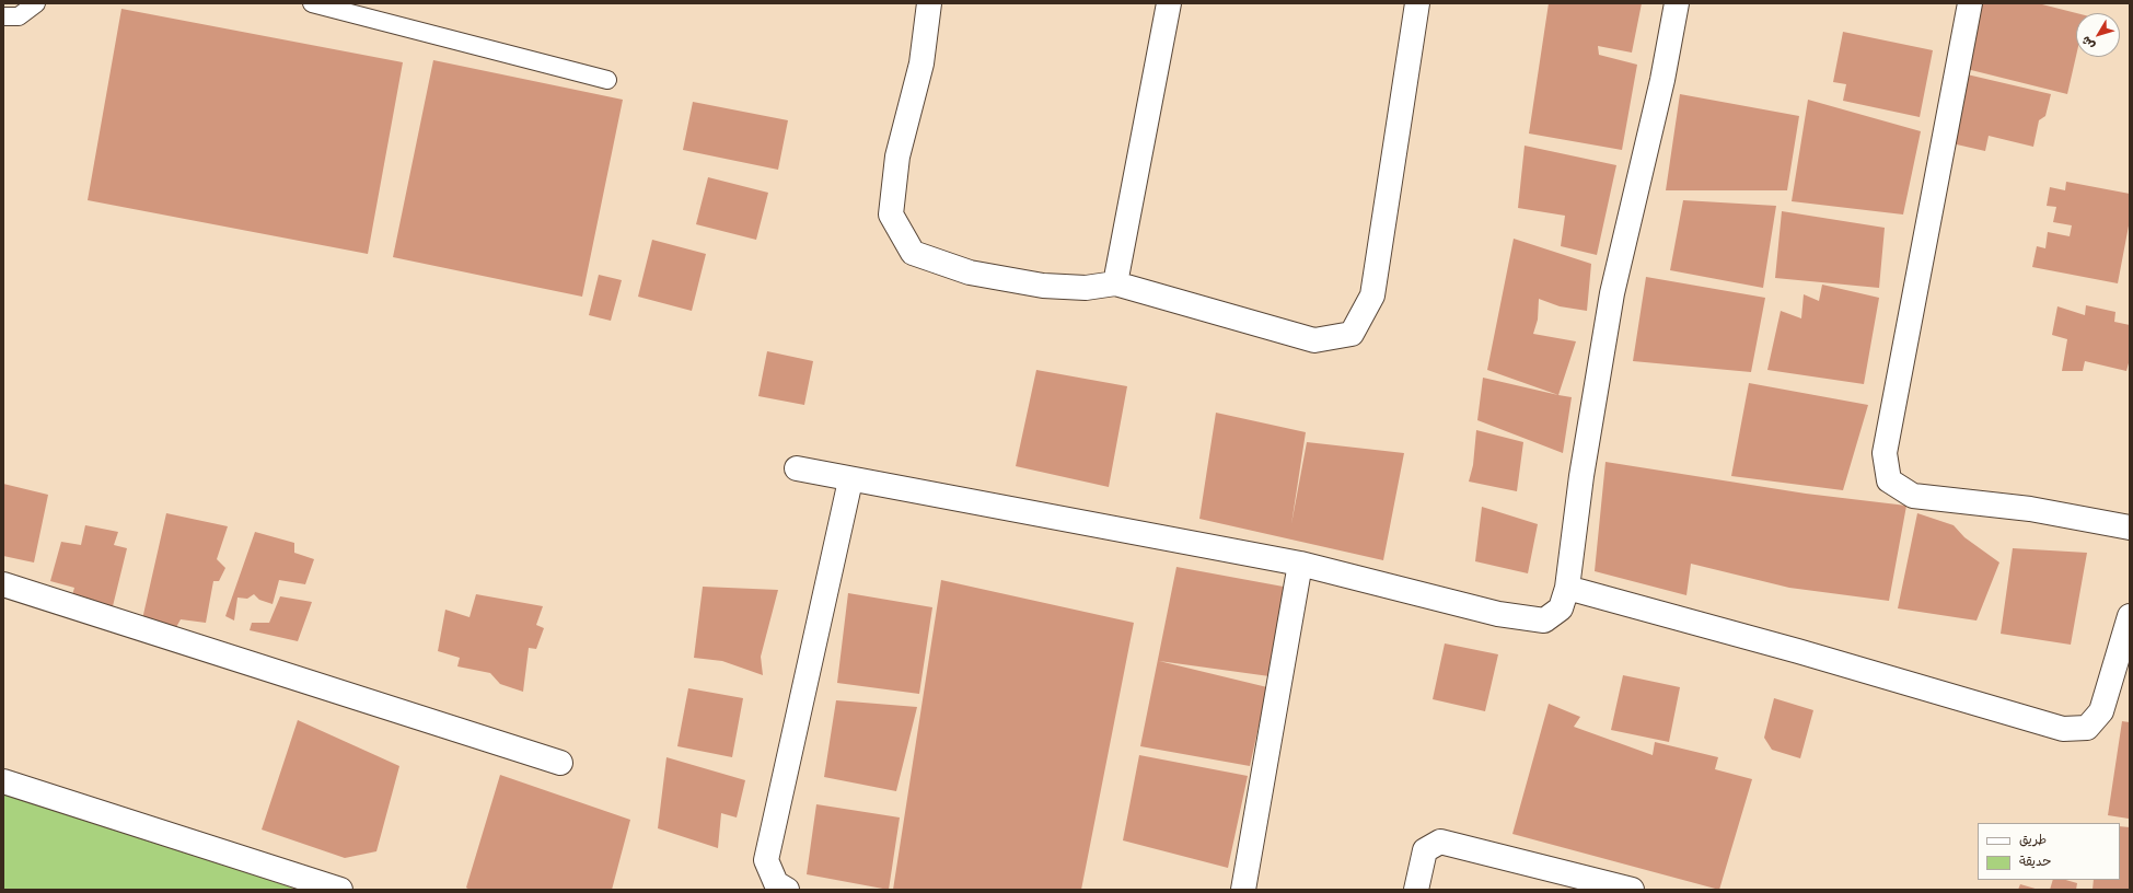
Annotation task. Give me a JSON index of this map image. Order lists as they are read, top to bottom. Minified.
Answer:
{"legend":["طريق","حديقة"],"north":"bottom left"}
